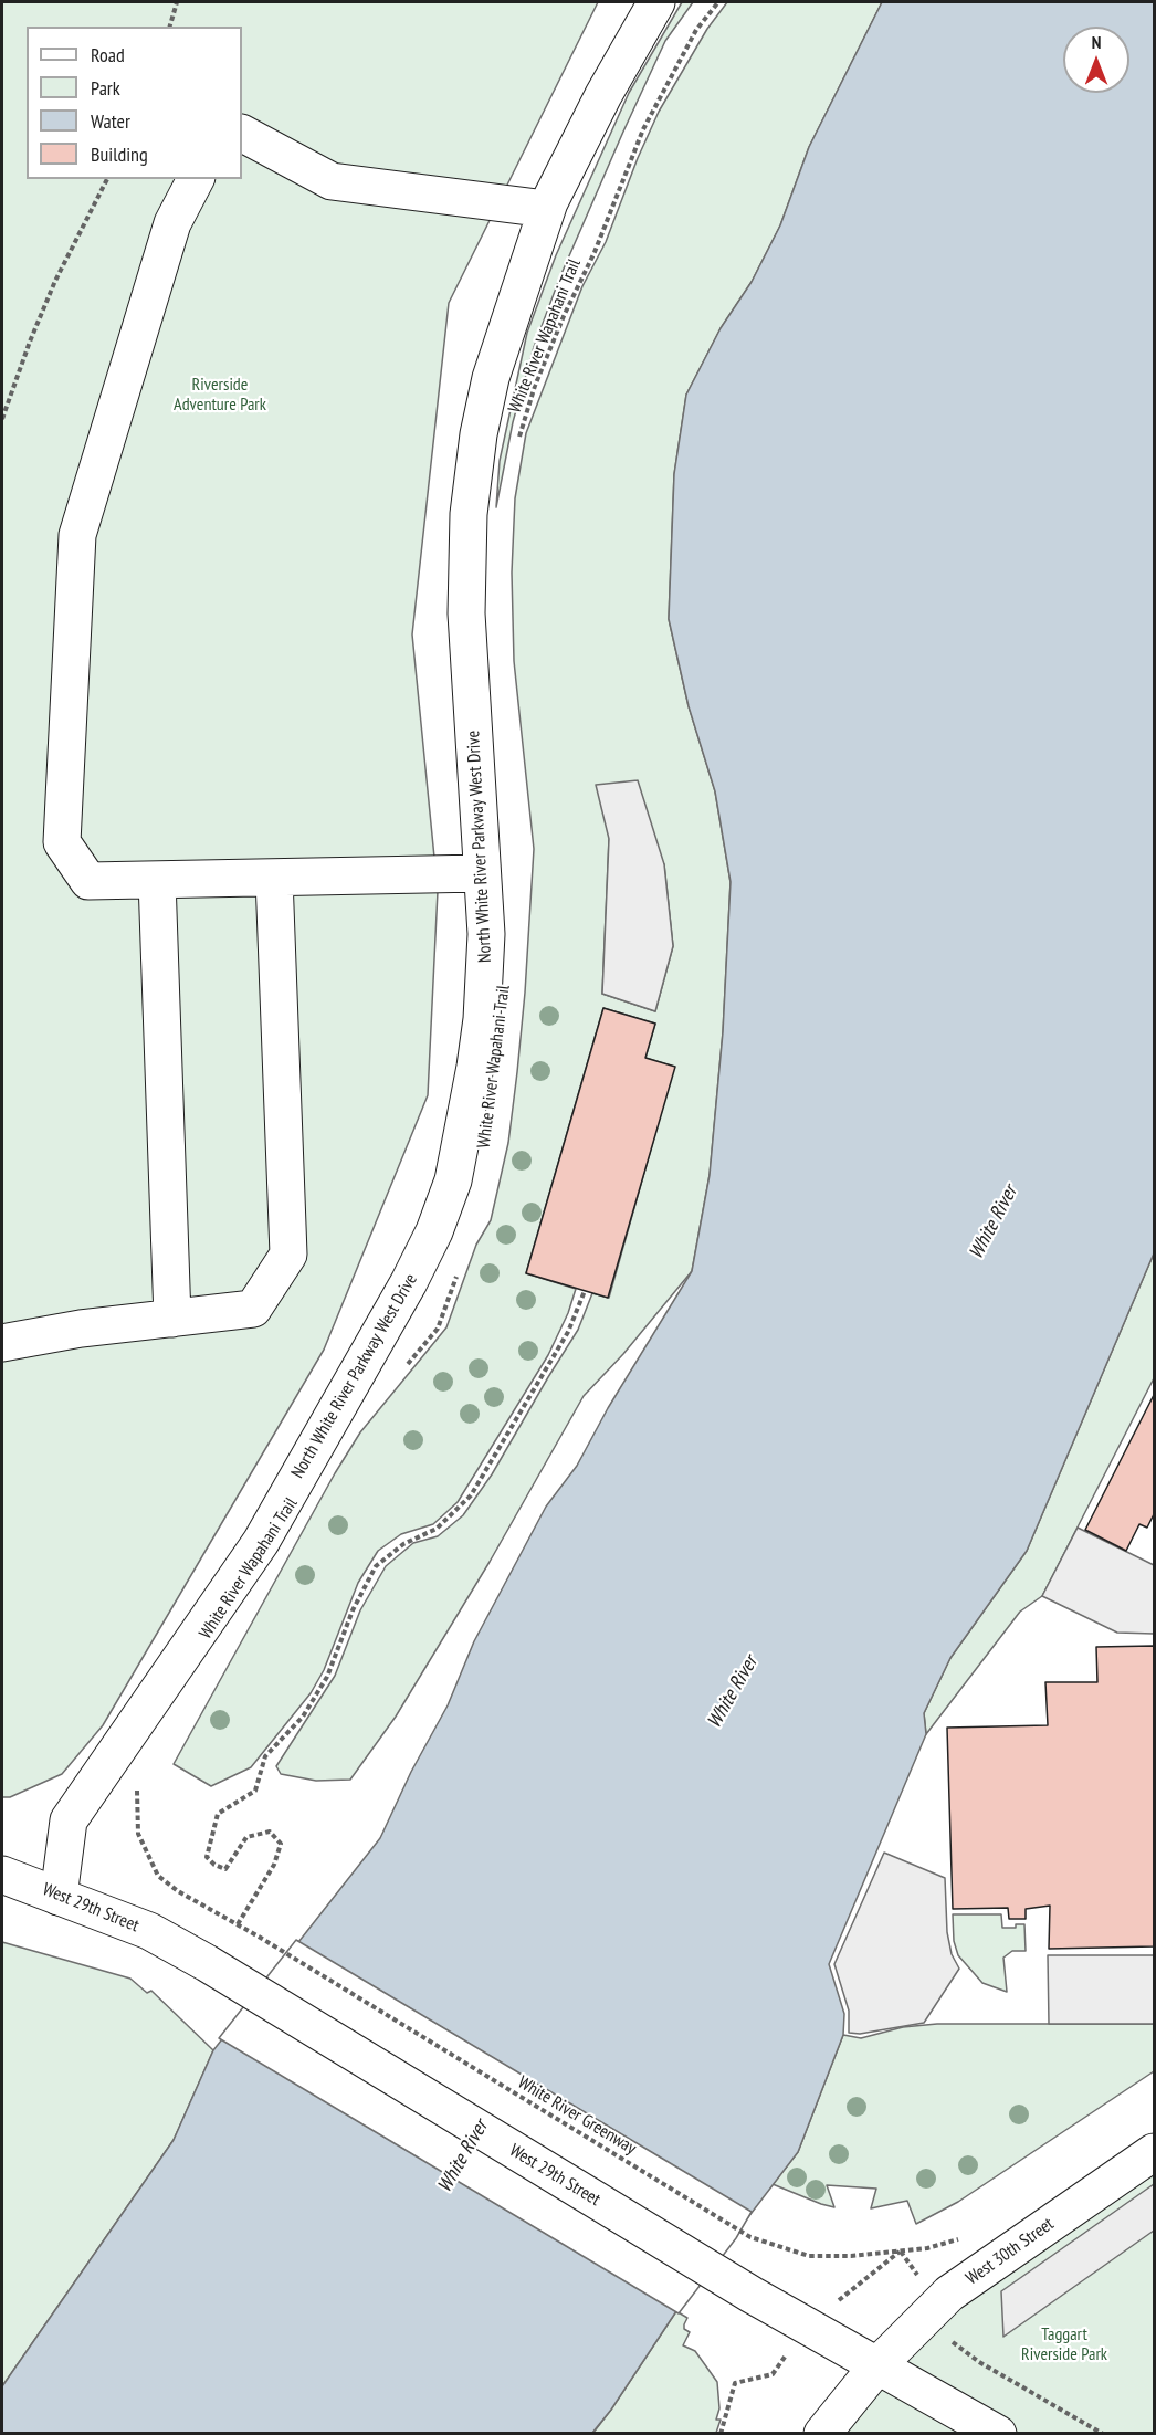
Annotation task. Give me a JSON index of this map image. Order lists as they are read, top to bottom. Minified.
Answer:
{"streets":{"street":["North White River Parkway West Drive","West 29th Street","West 30th Street"],"path":["White River Wapahani Trail","White River Greenway"]},"crossings":[["North White River Parkway West Drive","West 29th Street"],["West 29th Street","West 30th Street"]],"water":["White River"],"parks":["Riverside Adventure Park","Taggart Riverside Park"],"legend":["Road","Park","Water","Building"],"north":"top"}
